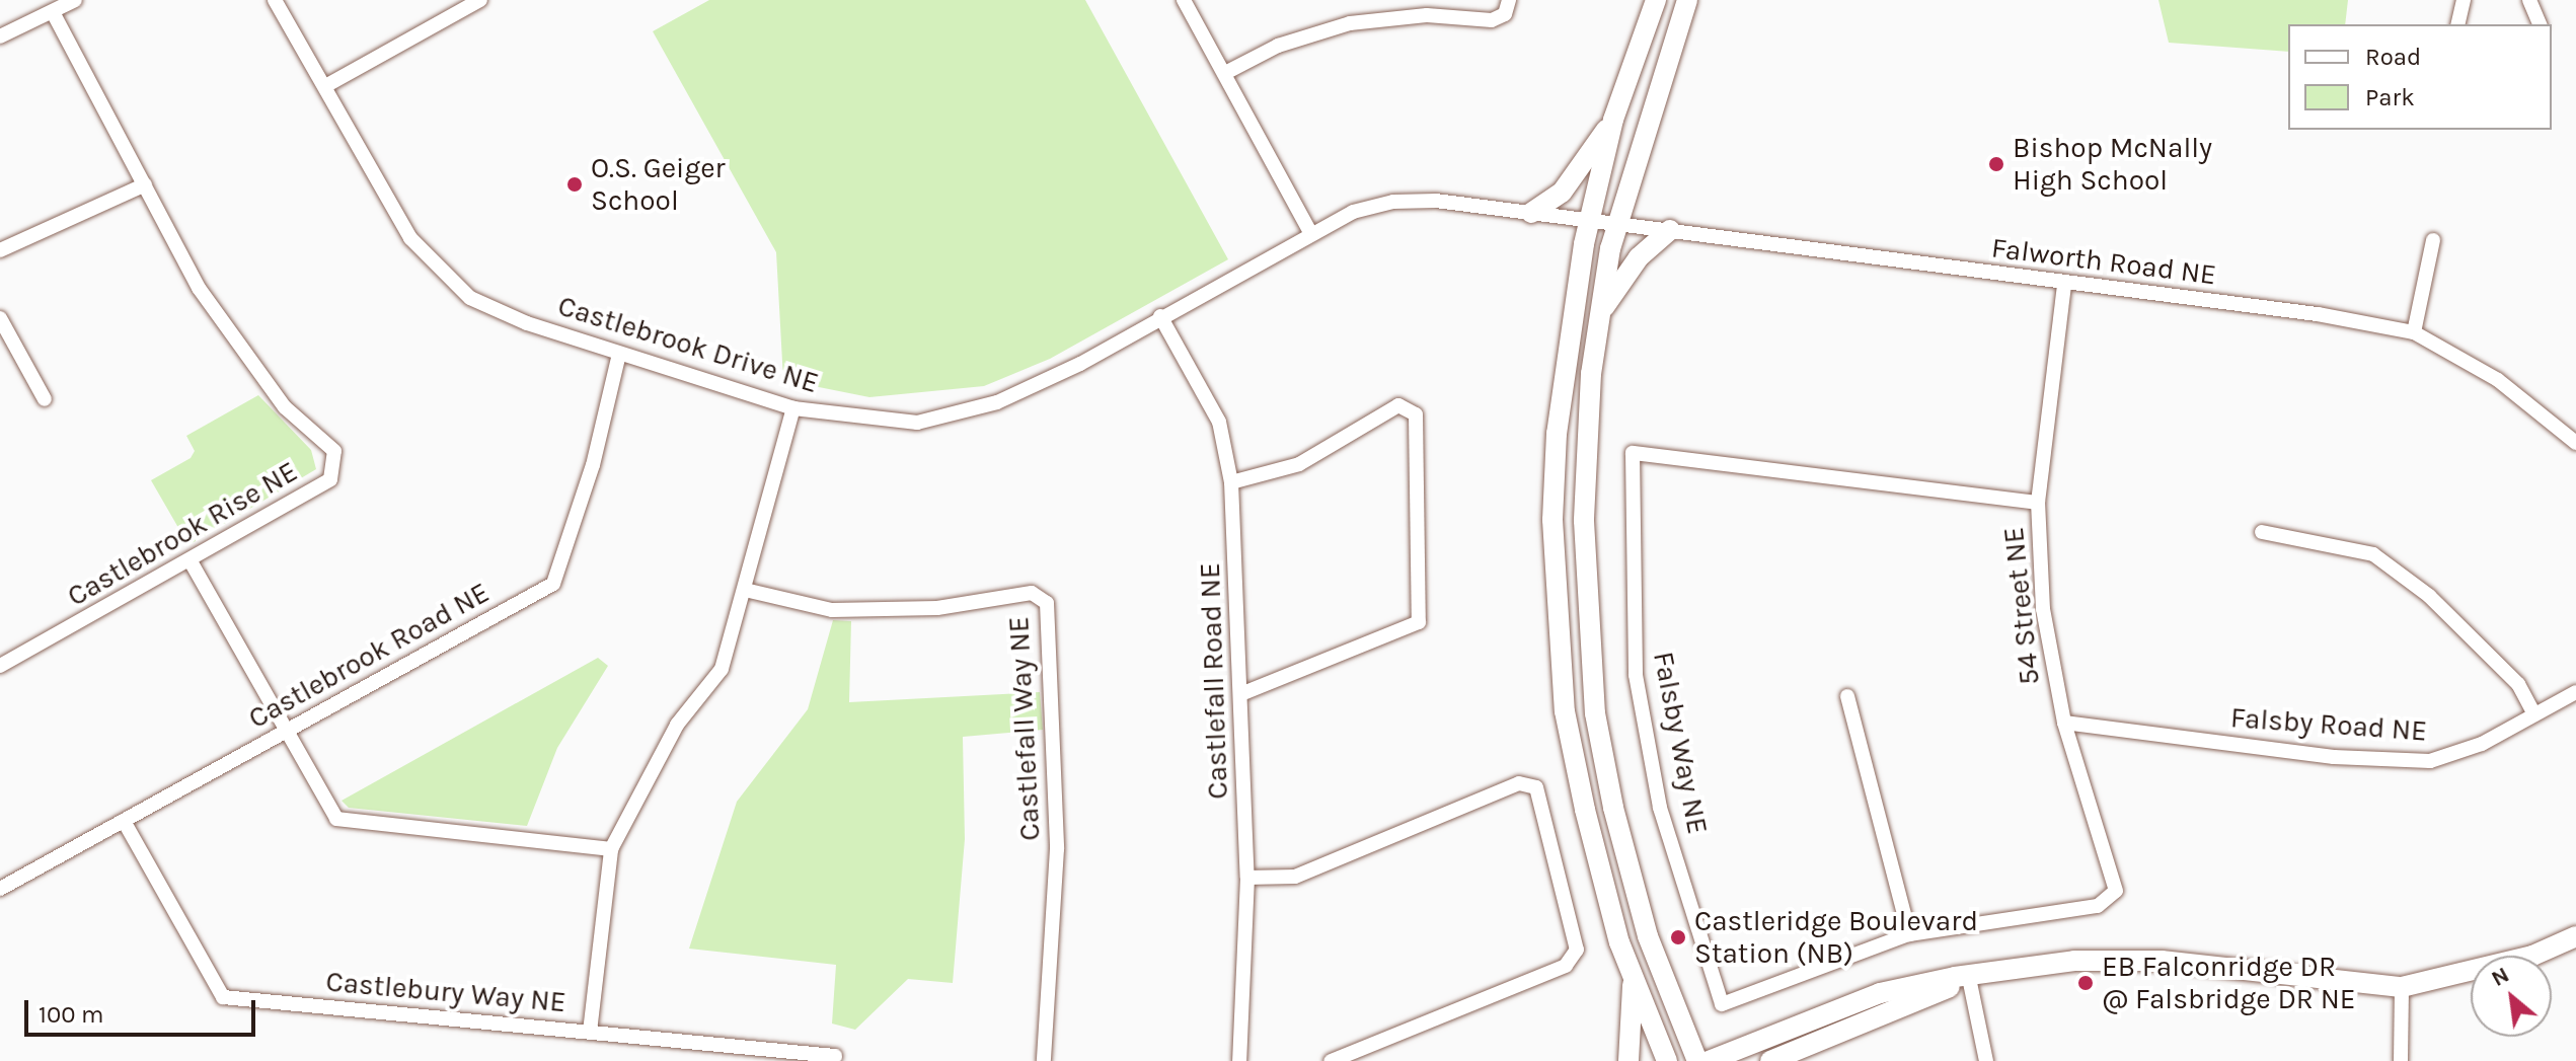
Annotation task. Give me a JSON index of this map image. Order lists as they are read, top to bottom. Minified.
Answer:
{"streets":{"street":["Falworth Road NE","Castlebrook Drive NE","Castlebrook Rise NE","54 Street NE","Castlebrook Road NE","Castlefall Road NE","Falsby Road NE","Castlefall Way NE","Falsby Way NE","Castlebury Way NE"]},"crossings":[["Falworth Road NE","Castlebrook Drive NE"],["Falworth Road NE","54 Street NE"],["Castlebrook Drive NE","Castlebrook Road NE"],["Castlebrook Drive NE","Castlefall Road NE"],["Castlebrook Drive NE","Castlebury Way NE"],["54 Street NE","Falsby Road NE"],["54 Street NE","Falsby Way NE"],["Castlebrook Road NE","Castlebury Way NE"],["Castlefall Way NE","Castlebury Way NE"]],"places":["Bishop McNally High School","O.S. Geiger School","Castleridge Boulevard Station (NB)","EB Falconridge DR @ Falsbridge DR NE"],"legend":["Road","Park"],"scale_bar":"100 m","north":"top left"}
